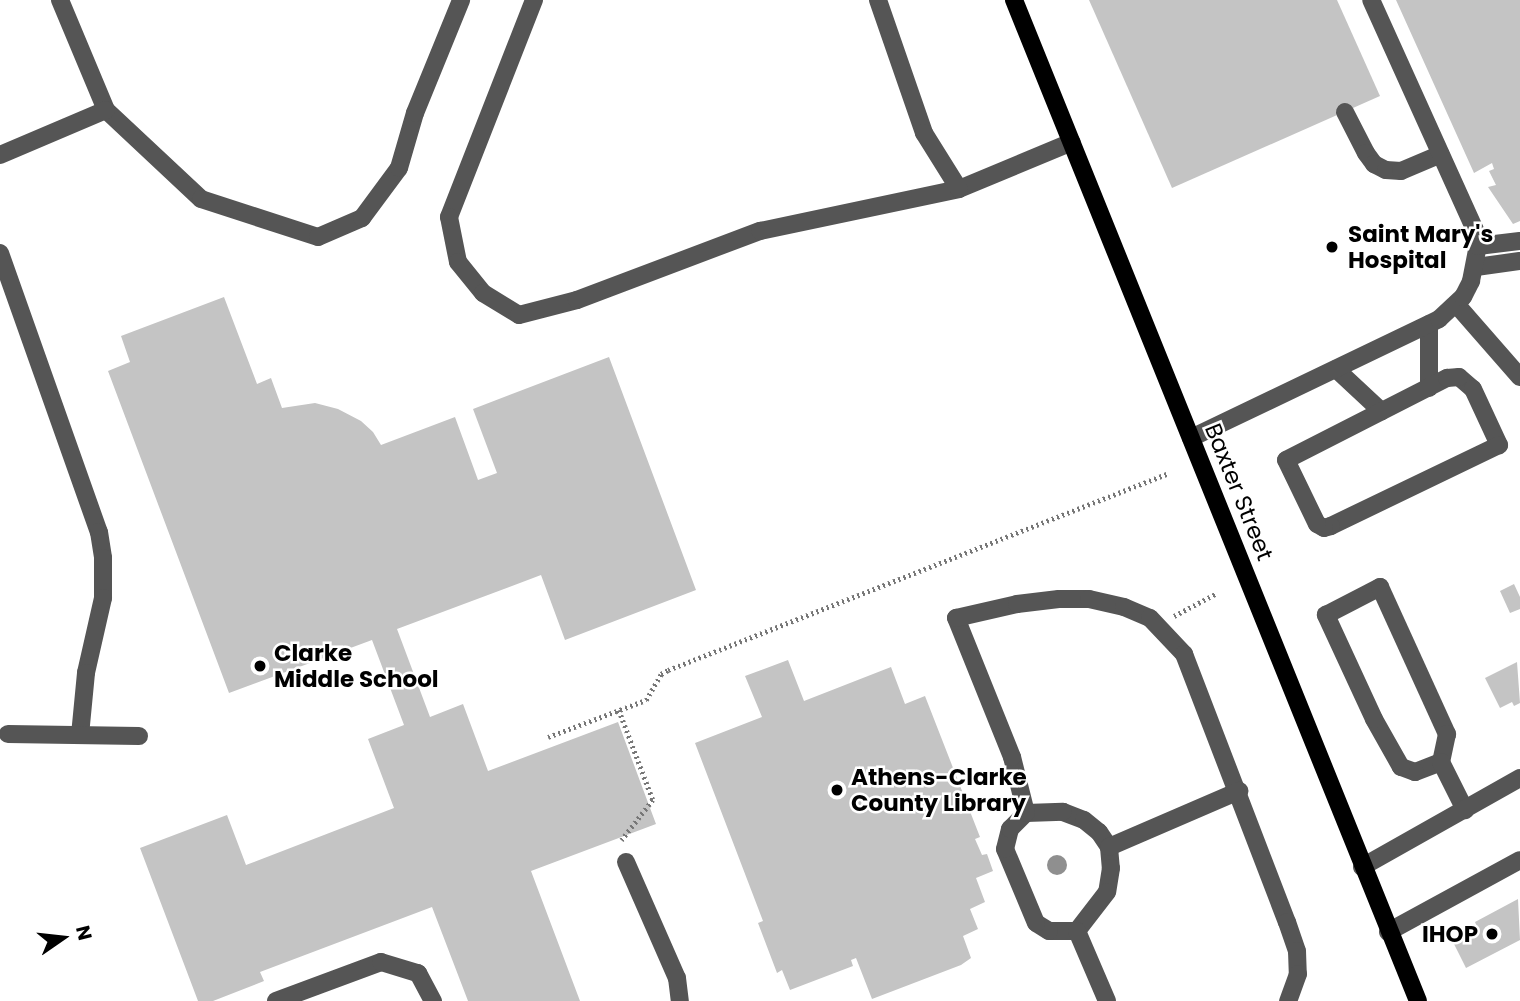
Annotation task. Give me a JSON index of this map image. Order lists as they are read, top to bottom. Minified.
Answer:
{"streets":{"main road":["Baxter Street"]},"places":["Saint Mary's Hospital","Clarke Middle School","Athens-Clarke County Library","IHOP"],"north":"right"}
